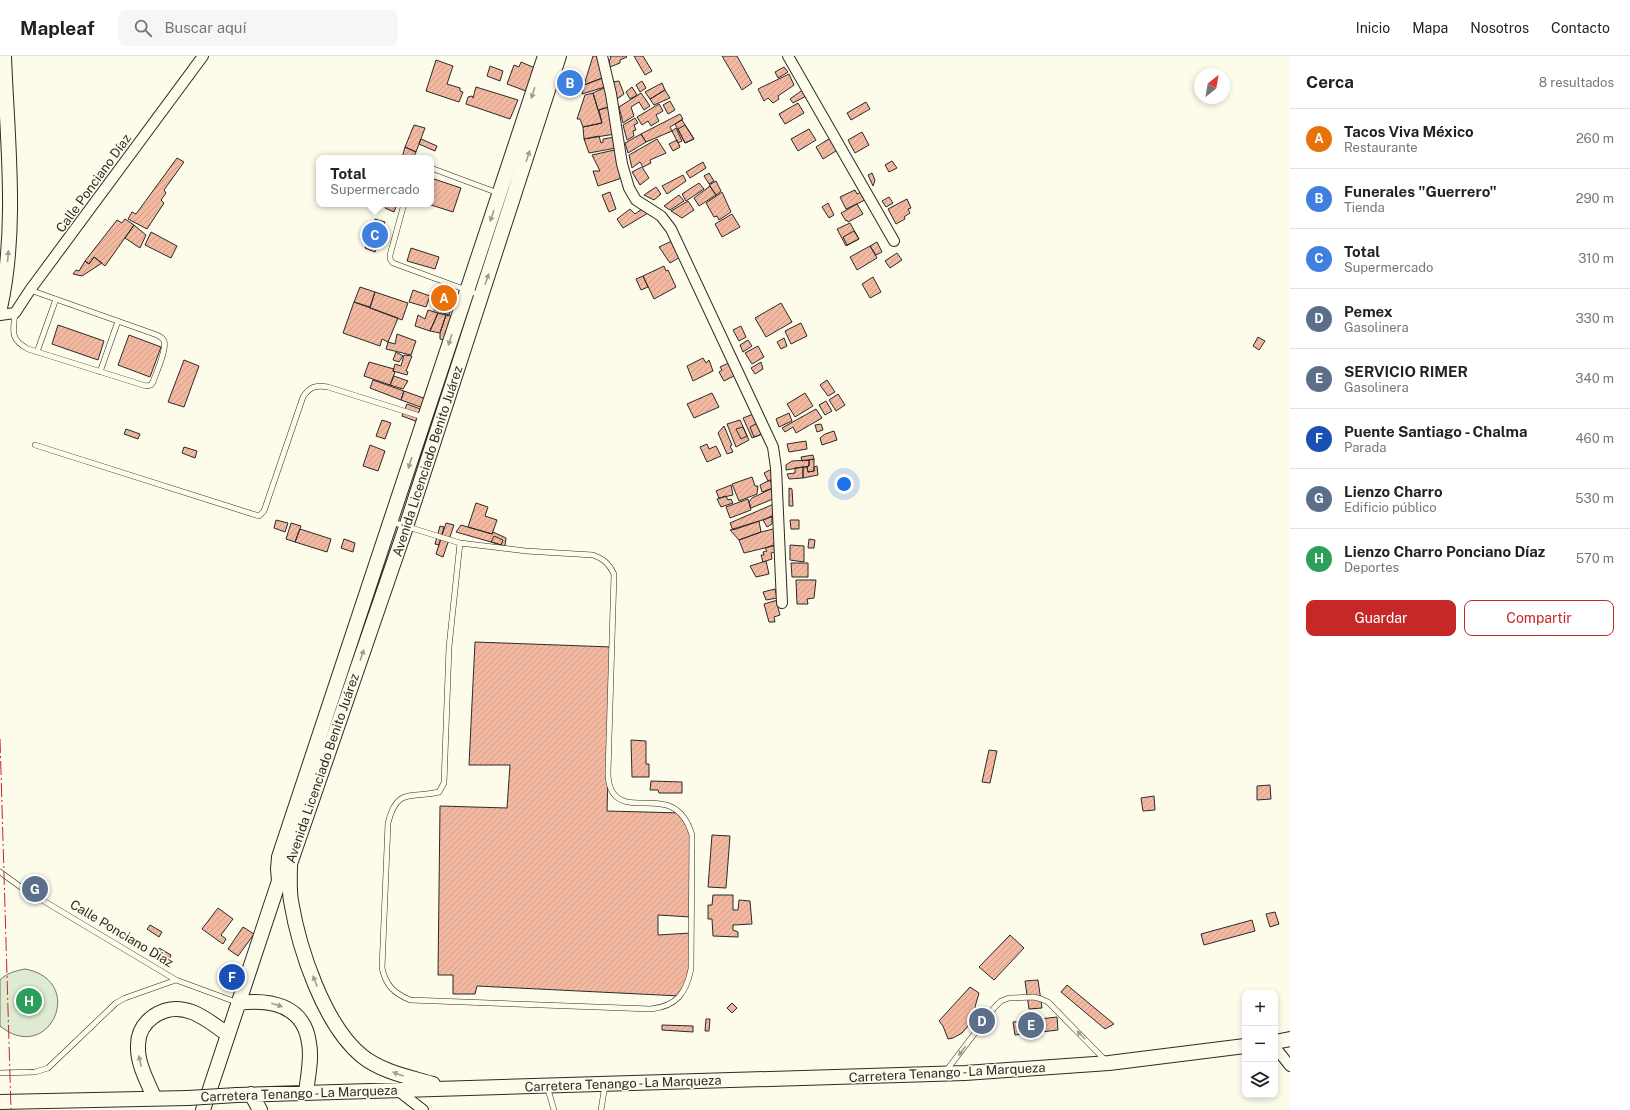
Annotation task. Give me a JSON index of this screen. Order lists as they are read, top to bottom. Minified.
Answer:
{"streets":{"main road":["Avenida Licenciado Benito Juárez","Carretera Tenango - La Marqueza"],"street":["Calle Ponciano Díaz"]},"north":"top right","page":{"header":"Mapleaf","search":"Buscar aquí","nav":["Inicio","Mapa","Nosotros","Contacto"],"heading":["Cerca","8 resultados"],"pins":["B","C","A","G","F","H","D","E"],"list":[{"mark":"A","name":"Tacos Viva México","note":"Restaurante","value":"260 m"},{"mark":"B","name":"Funerales \"Guerrero\"","note":"Tienda","value":"290 m"},{"mark":"C","name":"Total","note":"Supermercado","value":"310 m"},{"mark":"D","name":"Pemex","note":"Gasolinera","value":"330 m"},{"mark":"E","name":"SERVICIO RIMER","note":"Gasolinera","value":"340 m"},{"mark":"F","name":"Puente Santiago - Chalma","note":"Parada","value":"460 m"},{"mark":"G","name":"Lienzo Charro","note":"Edificio público","value":"530 m"},{"mark":"H","name":"Lienzo Charro Ponciano Díaz","note":"Deportes","value":"570 m"}],"popup":["Total","Supermercado"],"buttons":["Guardar","Compartir"],"map_buttons":["+","−"]}}
